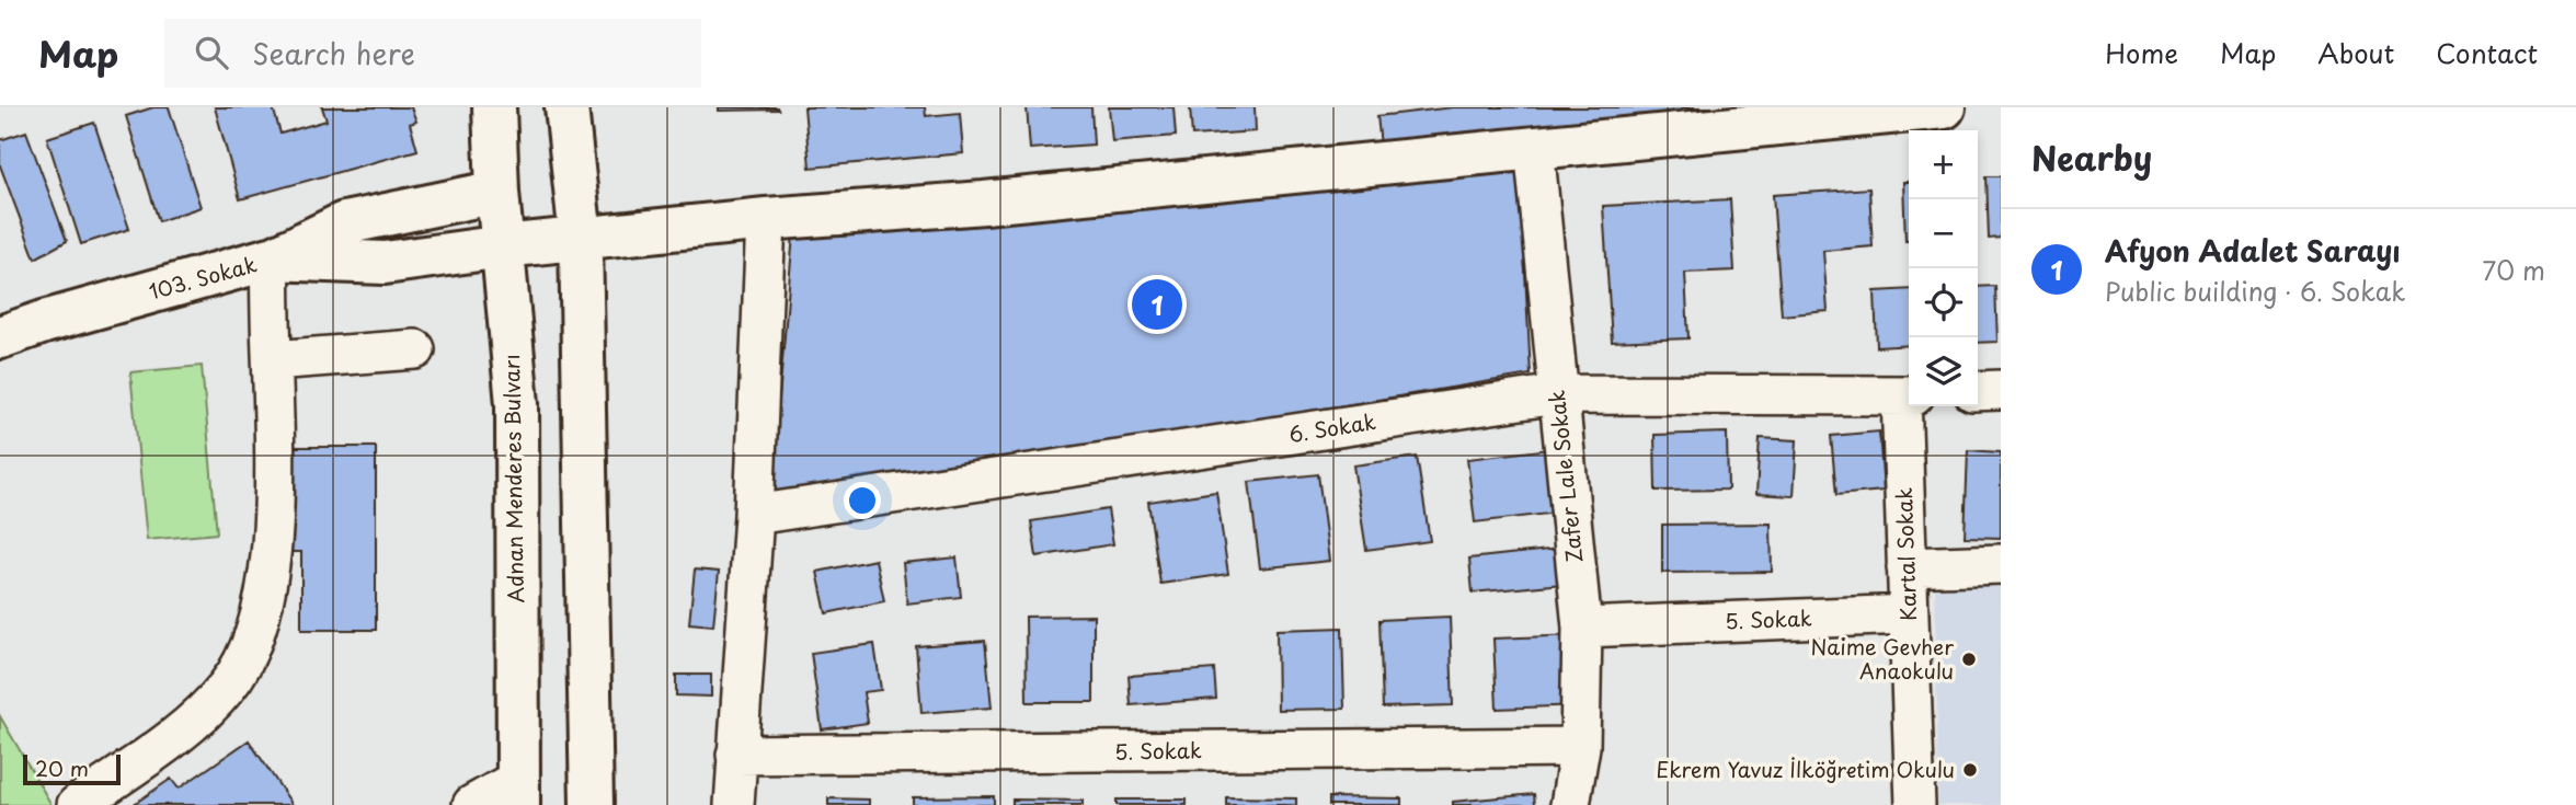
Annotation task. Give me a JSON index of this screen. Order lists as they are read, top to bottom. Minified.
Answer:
{"streets":{"main road":["103. Sokak","Adnan Menderes Bulvarı"],"street":["6. Sokak","Zafer Lale Sokak","Kartal Sokak","5. Sokak"]},"crossings":[["103. Sokak","Zafer Lale Sokak"],["103. Sokak","Adnan Menderes Bulvarı"],["6. Sokak","Zafer Lale Sokak"],["6. Sokak","Kartal Sokak"],["Zafer Lale Sokak","5. Sokak"],["Kartal Sokak","5. Sokak"]],"places":["Naime Gevher Anaokulu","Ekrem Yavuz İlköğretim Okulu"],"scale_bar":"20 m","page":{"header":"Map","search":"Search here","nav":["Home","Map","About","Contact"],"heading":"Nearby","map_buttons":["+","−"],"list":[{"mark":"1","name":"Afyon Adalet Sarayı","note":"Public building · 6. Sokak","value":"70 m"}],"pins":"1","scale":"20 m"}}
